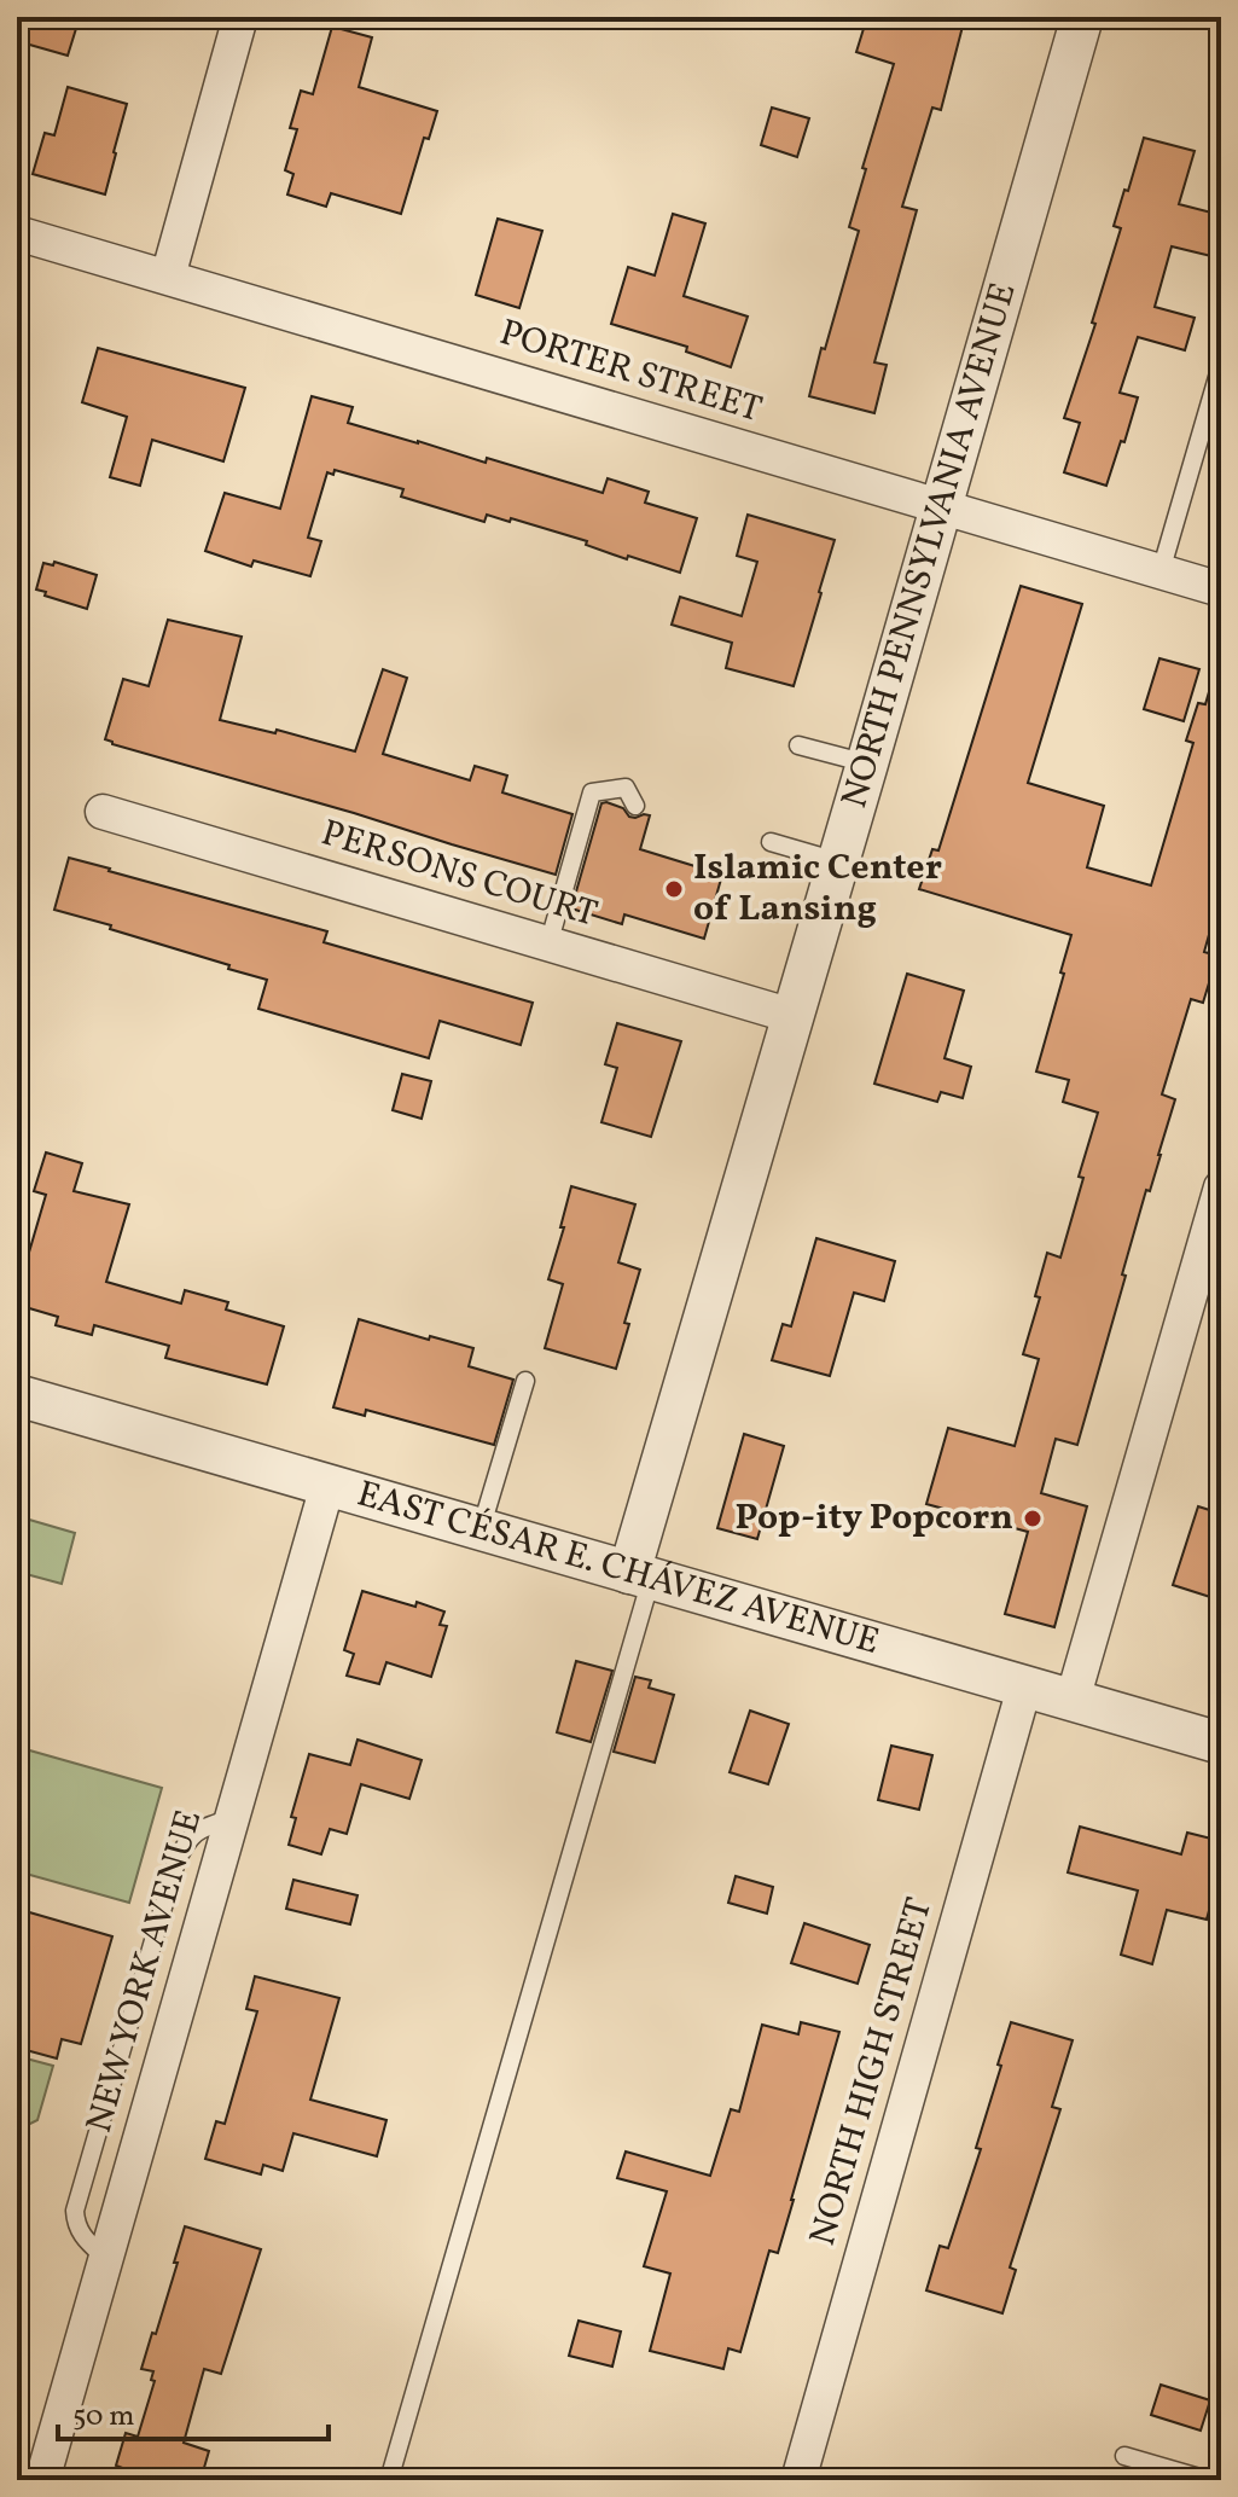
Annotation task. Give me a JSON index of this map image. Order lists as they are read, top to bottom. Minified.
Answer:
{"streets":{"street":["PORTER STREET","NORTH PENNSYLVANIA AVENUE","PERSONS COURT","EAST CÉSAR E. CHÁVEZ AVENUE","NEW YORK AVENUE","NORTH HIGH STREET"]},"crossings":[["PORTER STREET","NORTH PENNSYLVANIA AVENUE"],["NORTH PENNSYLVANIA AVENUE","PERSONS COURT"],["NORTH PENNSYLVANIA AVENUE","EAST CÉSAR E. CHÁVEZ AVENUE"],["EAST CÉSAR E. CHÁVEZ AVENUE","NEW YORK AVENUE"],["EAST CÉSAR E. CHÁVEZ AVENUE","NORTH HIGH STREET"]],"places":["Islamic Center of Lansing","Pop-ity Popcorn"],"scale_bar":"50 m"}
